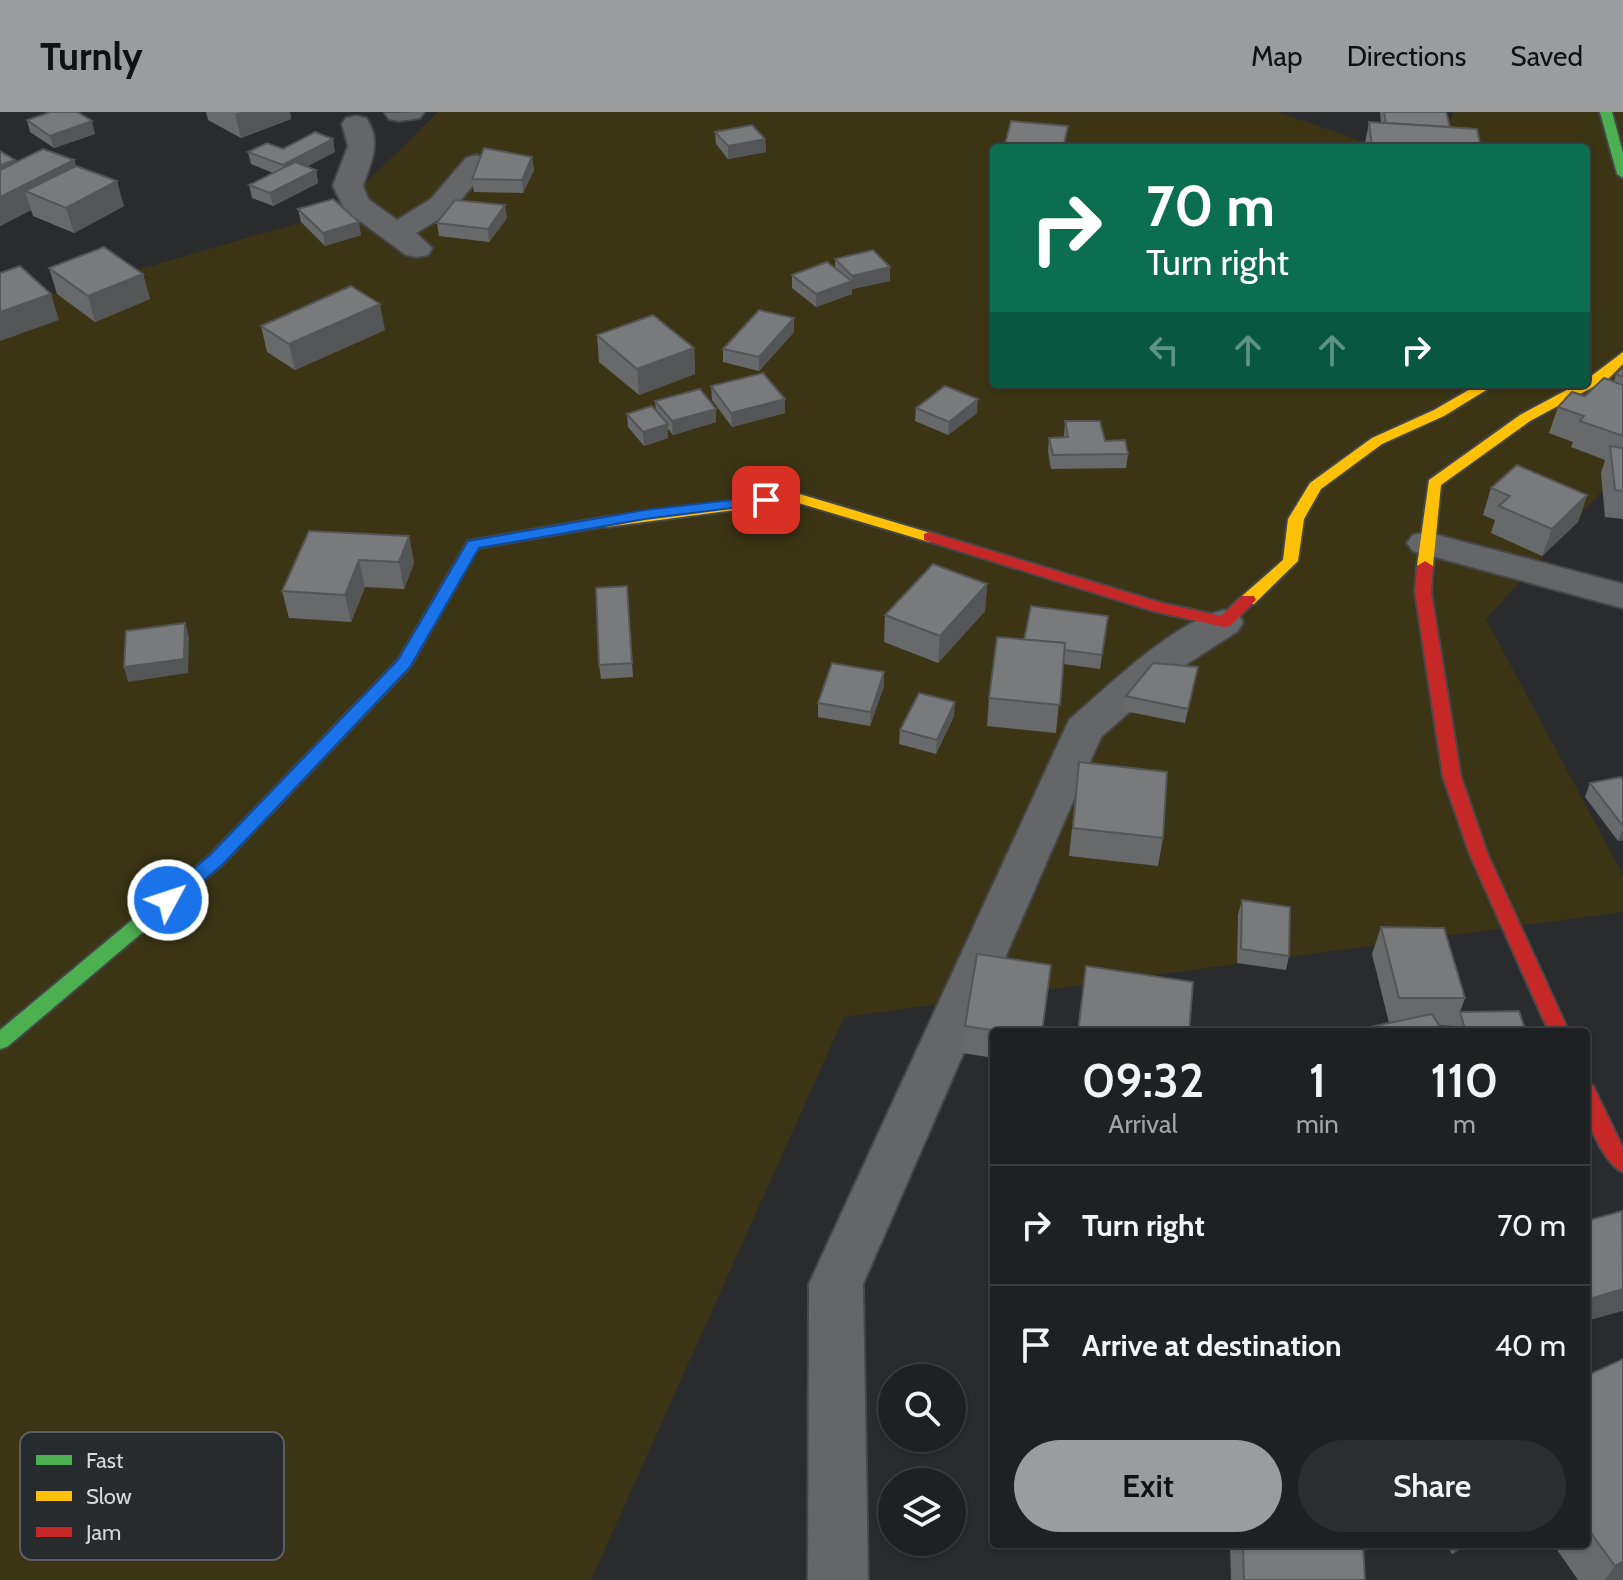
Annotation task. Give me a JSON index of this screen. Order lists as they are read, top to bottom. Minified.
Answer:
{"legend":["Fast","Slow","Jam"],"page":{"header":"Turnly","nav":["Map","Directions","Saved"],"turn":["70 m","Turn right"],"eta":["09:32","Arrival","1","min","110","m"],"list":[{"name":"Turn right","value":"70 m"},{"name":"Arrive at destination","value":"40 m"}],"buttons":["Exit","Share"]}}
